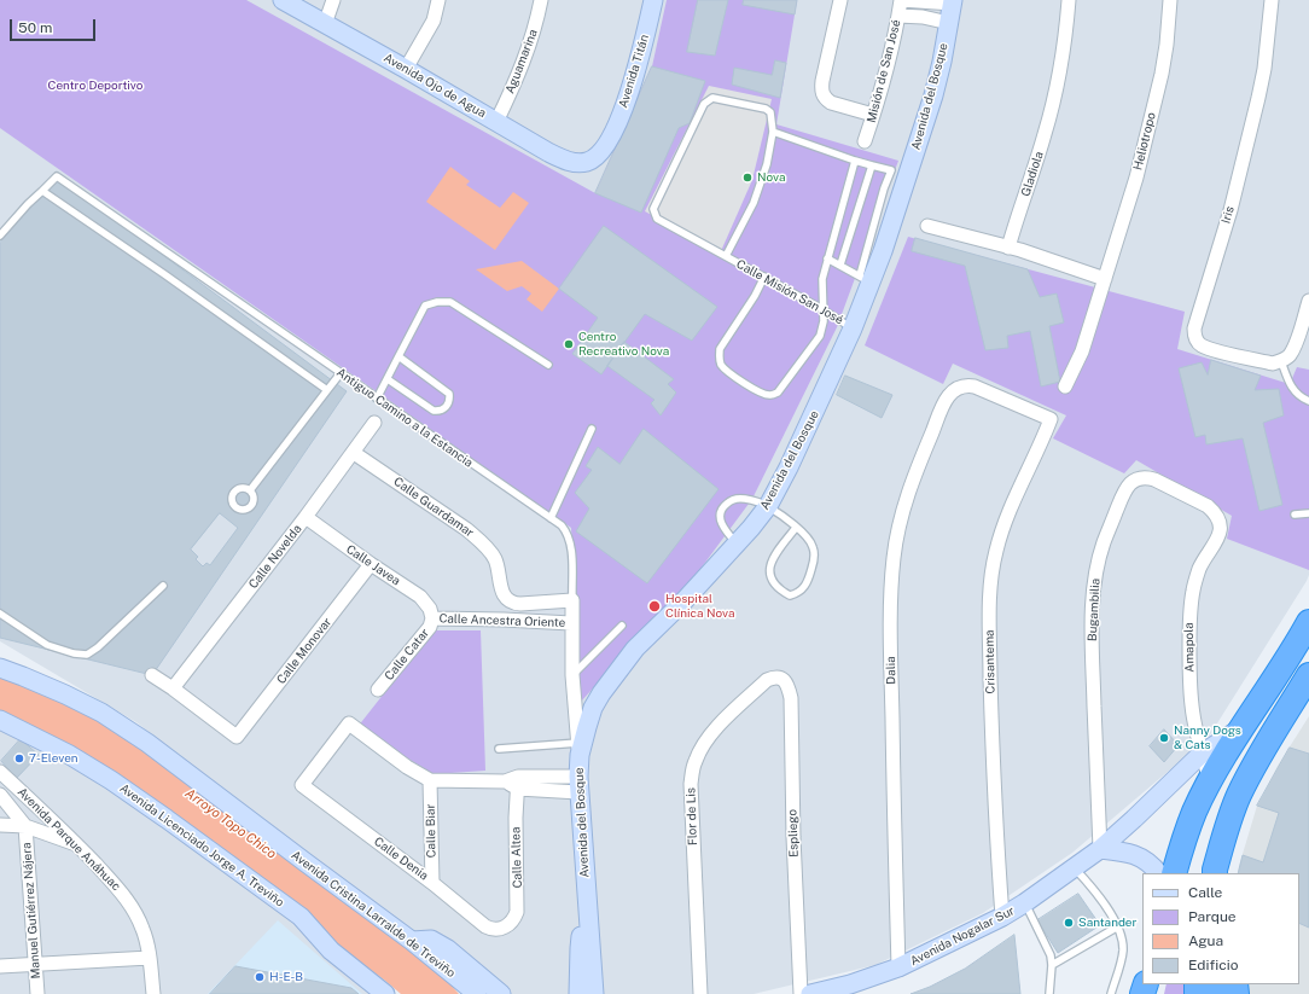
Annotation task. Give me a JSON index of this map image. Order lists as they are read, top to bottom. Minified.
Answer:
{"streets":{"highway":["Avenida Nogalar Sur"],"main road":["Avenida Titán","Avenida Ojo de Agua","Avenida del Bosque","Avenida Licenciado Jorge A. Treviño","Avenida Cristina Larralde de Treviño"],"street":["Aguamarina","Misión de San José","Heliotropo","Gladiola","Iris","Antiguo Camino a la Estancia","Calle Guardamar","Calle Novelda","Calle Javea","Bugambilia","Calle Ancestra Oriente","Amapola","Calle Monovar","Calle Catar","Crisantema","Dalia","Flor de Lis","Calle Biar","Espliego","Avenida Parque Anáhuac","Calle Altea","Calle Denia","Manuel Gutiérrez Nájera"],"lane":["Calle Misión San José"]},"crossings":[["Aguamarina","Avenida Ojo de Agua"],["Avenida Titán","Avenida Ojo de Agua"],["Avenida del Bosque","Calle Misión San José"],["Avenida del Bosque","Antiguo Camino a la Estancia"],["Antiguo Camino a la Estancia","Calle Ancestra Oriente"],["Calle Guardamar","Calle Novelda"],["Calle Guardamar","Calle Ancestra Oriente"],["Calle Novelda","Calle Javea"],["Calle Novelda","Calle Monovar"],["Calle Javea","Calle Ancestra Oriente"],["Calle Javea","Calle Monovar"],["Calle Javea","Calle Catar"],["Bugambilia","Amapola"],["Bugambilia","Avenida Nogalar Sur"],["Calle Ancestra Oriente","Calle Catar"],["Amapola","Avenida Nogalar Sur"],["Crisantema","Dalia"],["Crisantema","Avenida Nogalar Sur"],["Dalia","Avenida Nogalar Sur"],["Flor de Lis","Espliego"],["Calle Biar","Calle Denia"],["Avenida Parque Anáhuac","Manuel Gutiérrez Nájera"],["Calle Altea","Calle Denia"]],"water":["Arroyo Topo Chico"],"parks":["Centro Deportivo"],"places":["Nova","Centro Recreativo Nova","Hospital Clínica Nova","Nanny Dogs & Cats","7-Eleven","Santander","H-E-B"],"legend":["Calle","Parque","Agua","Edificio"],"scale_bar":"50 m"}
